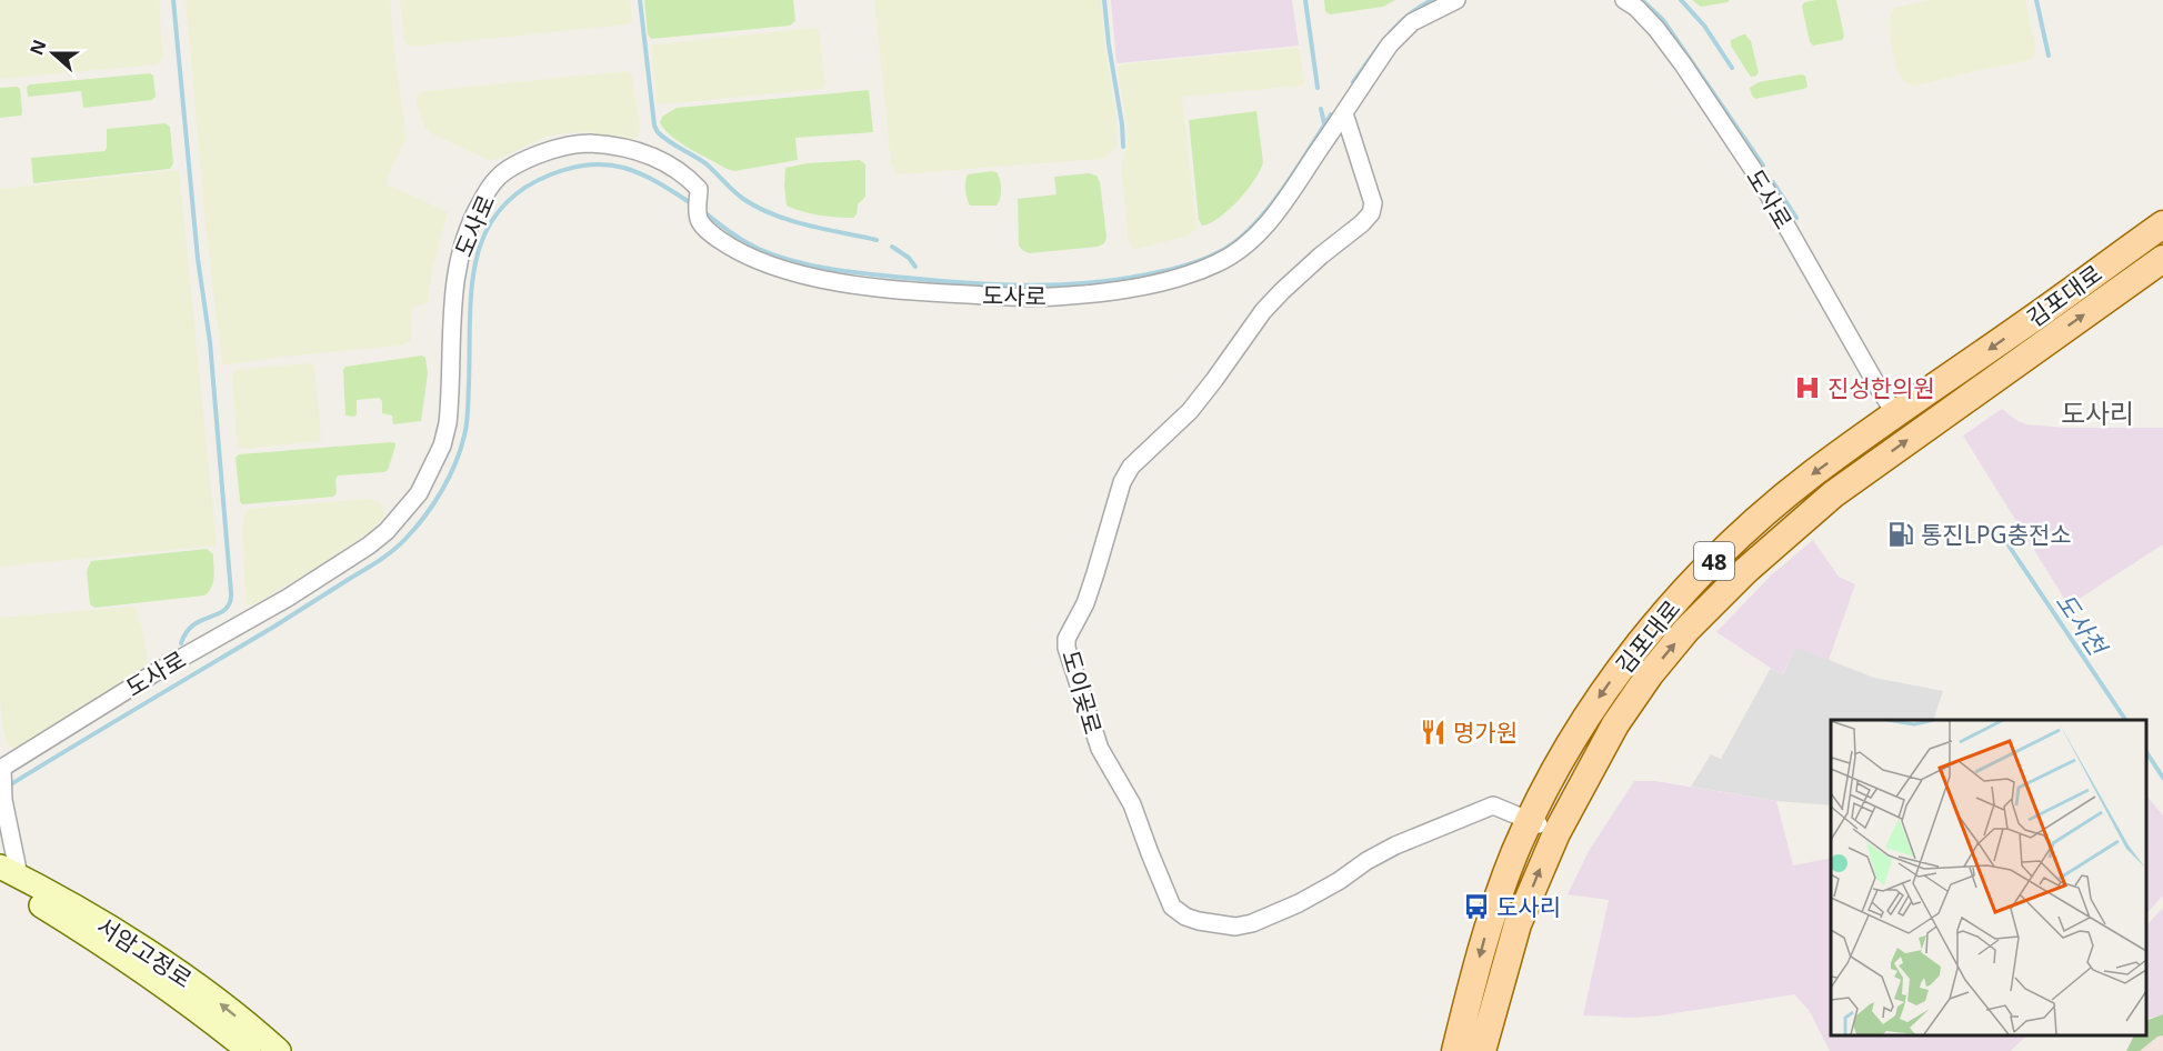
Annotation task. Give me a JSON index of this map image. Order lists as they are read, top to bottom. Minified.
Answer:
{"streets":{"main road":["김포대로","48","서암고정로"],"street":["도사로","도이곶로"]},"crossings":[["도사로","김포대로"],["도사로","도이곶로"],["도사로","서암고정로"],["김포대로","도이곶로"]],"districts":["도사리"],"water":["도사천"],"places":{"hospital":["진성한의원"],"fuel station":["통진LPG충전소"],"restaurant":["명가원"],"bus stop":["도사리"]},"north":"left"}
